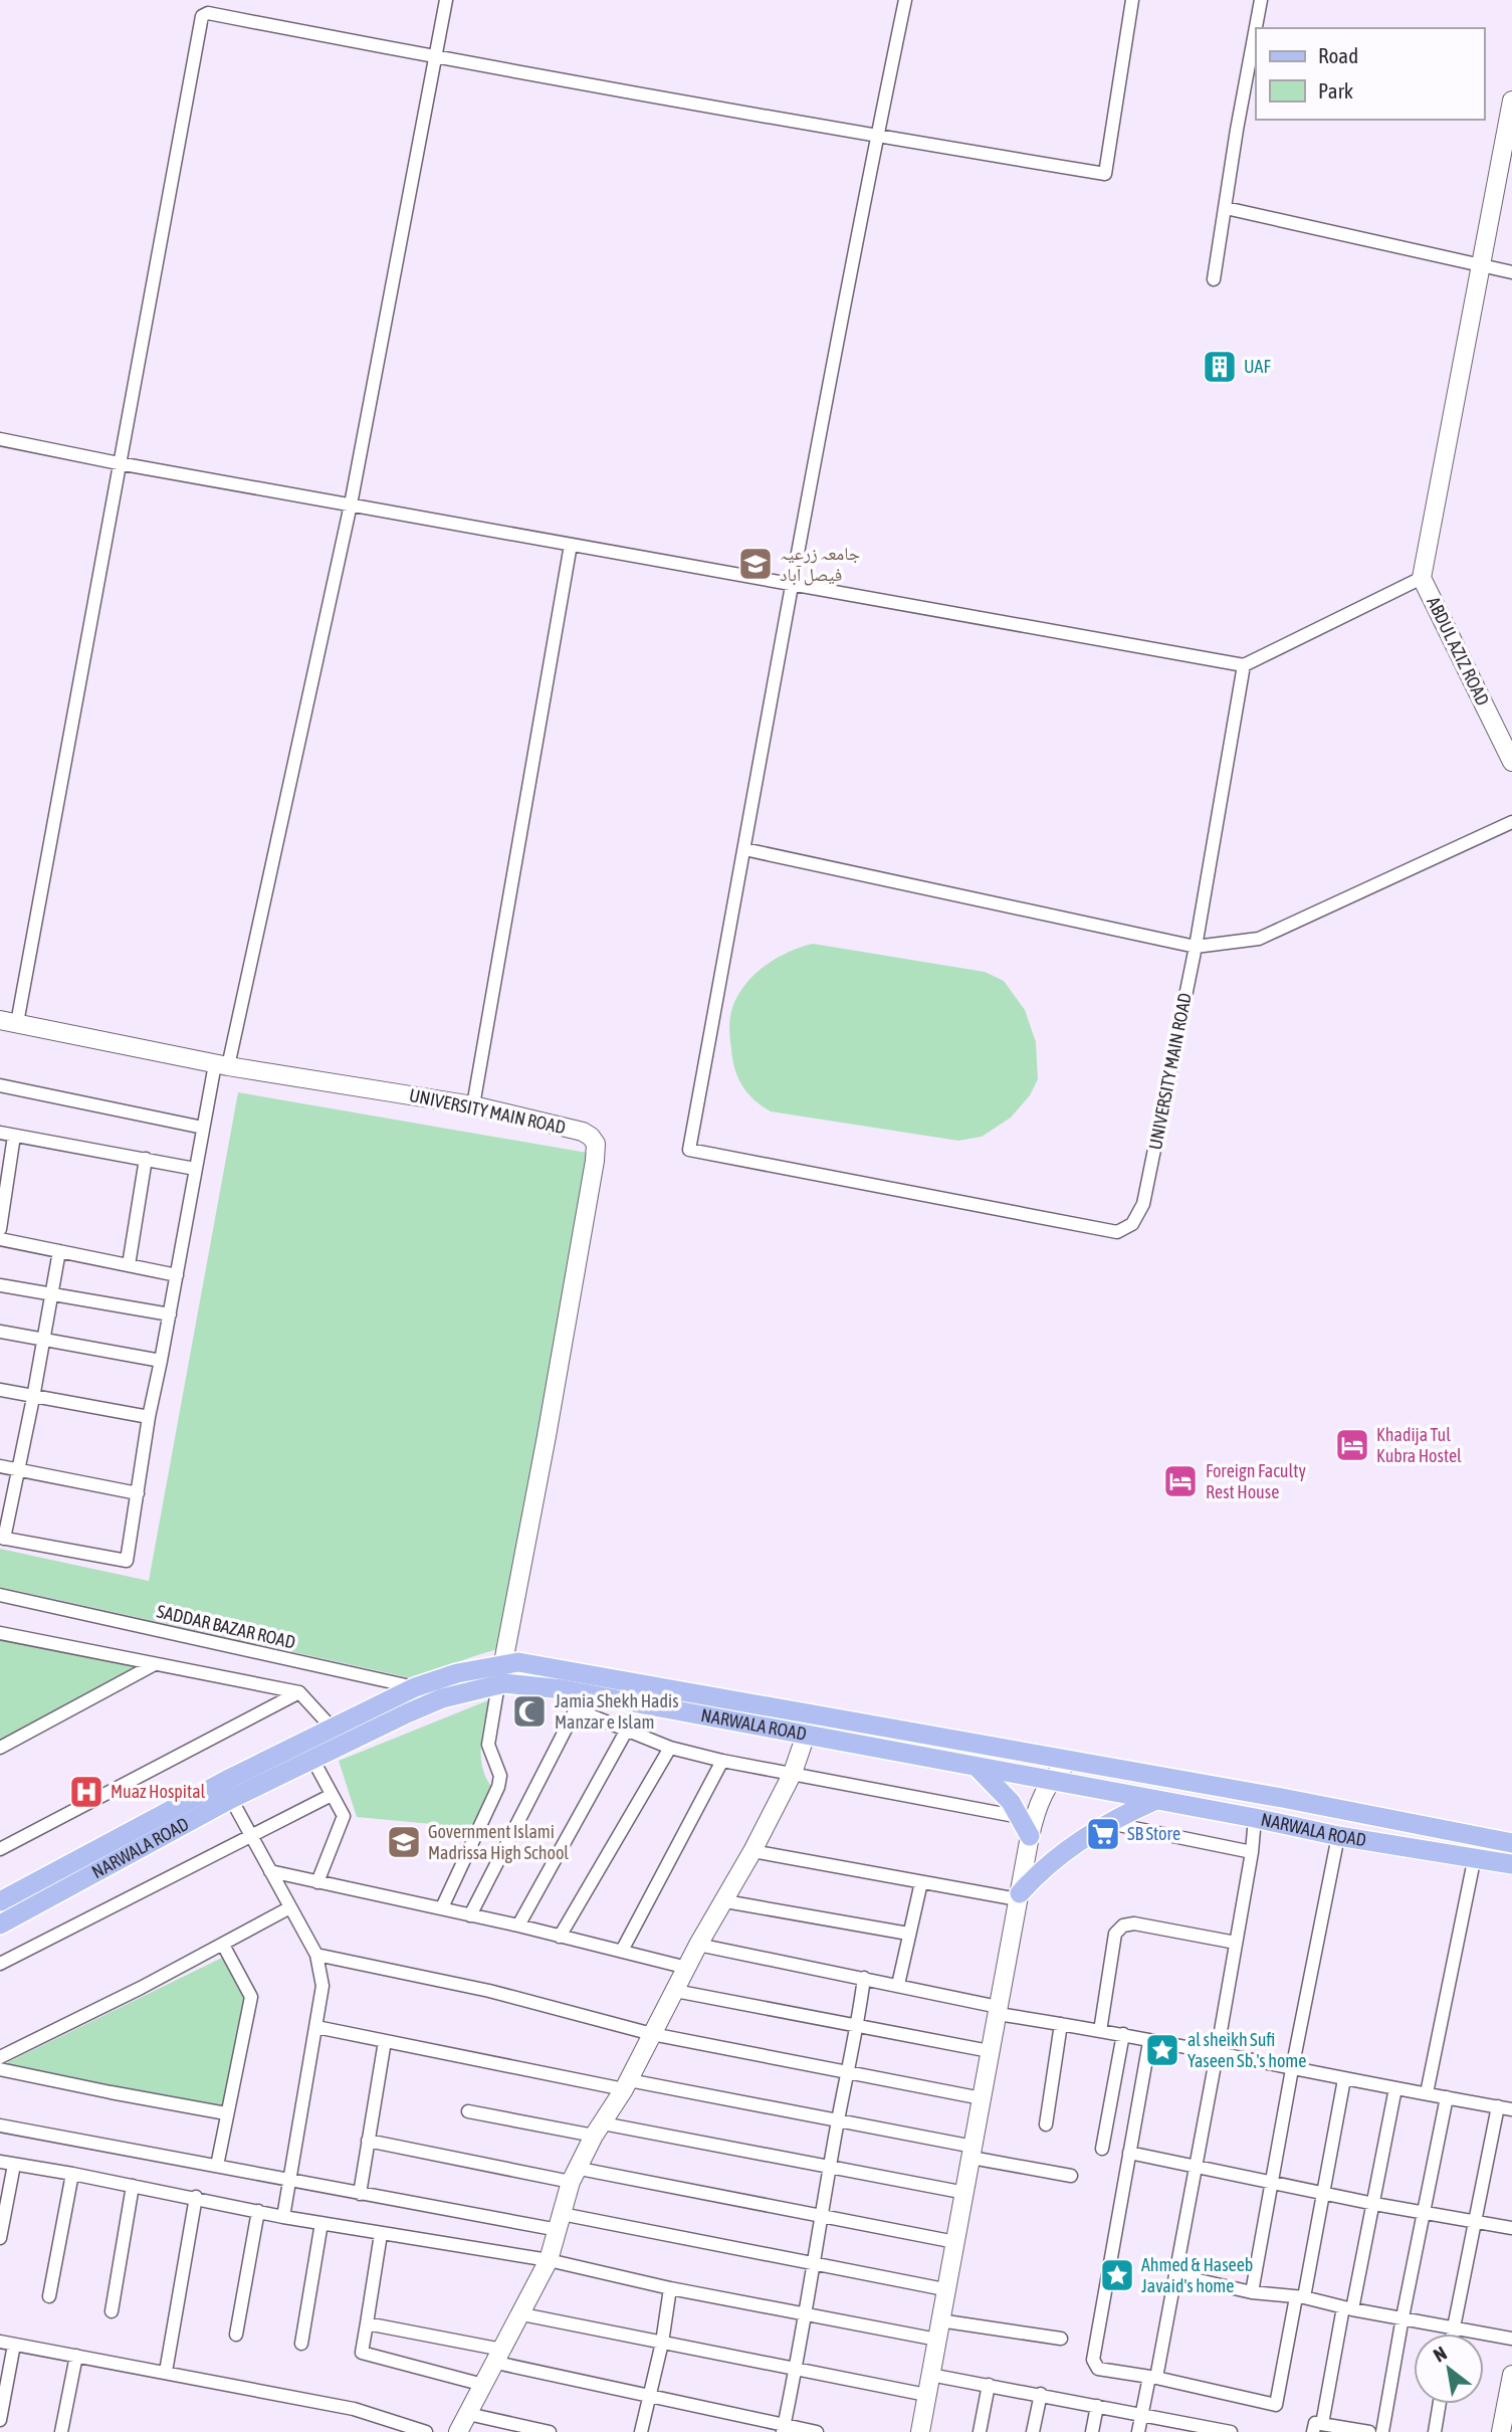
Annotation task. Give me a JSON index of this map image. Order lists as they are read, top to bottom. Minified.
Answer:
{"streets":{"main road":["NARWALA ROAD"],"street":["ABDUL AZIZ ROAD","UNIVERSITY MAIN ROAD","SADDAR BAZAR ROAD"]},"crossings":[["UNIVERSITY MAIN ROAD","NARWALA ROAD"],["SADDAR BAZAR ROAD","NARWALA ROAD"]],"places":{"building":["UAF"],"school or university":["جامعہ زرعیہ فیصل آباد","Government Islami Madrissa High School"],"hotel":["Khadija Tul Kubra Hostel","Foreign Faculty Rest House"],"mosque":["Jamia Shekh Hadis Manzar e Islam"],"hospital":["Muaz Hospital"],"supermarket":["SB Store"],"place":["al sheikh Sufi Yaseen Sb.'s home","Ahmed & Haseeb Javaid's home"]},"legend":["Road","Park"],"north":"top left"}
